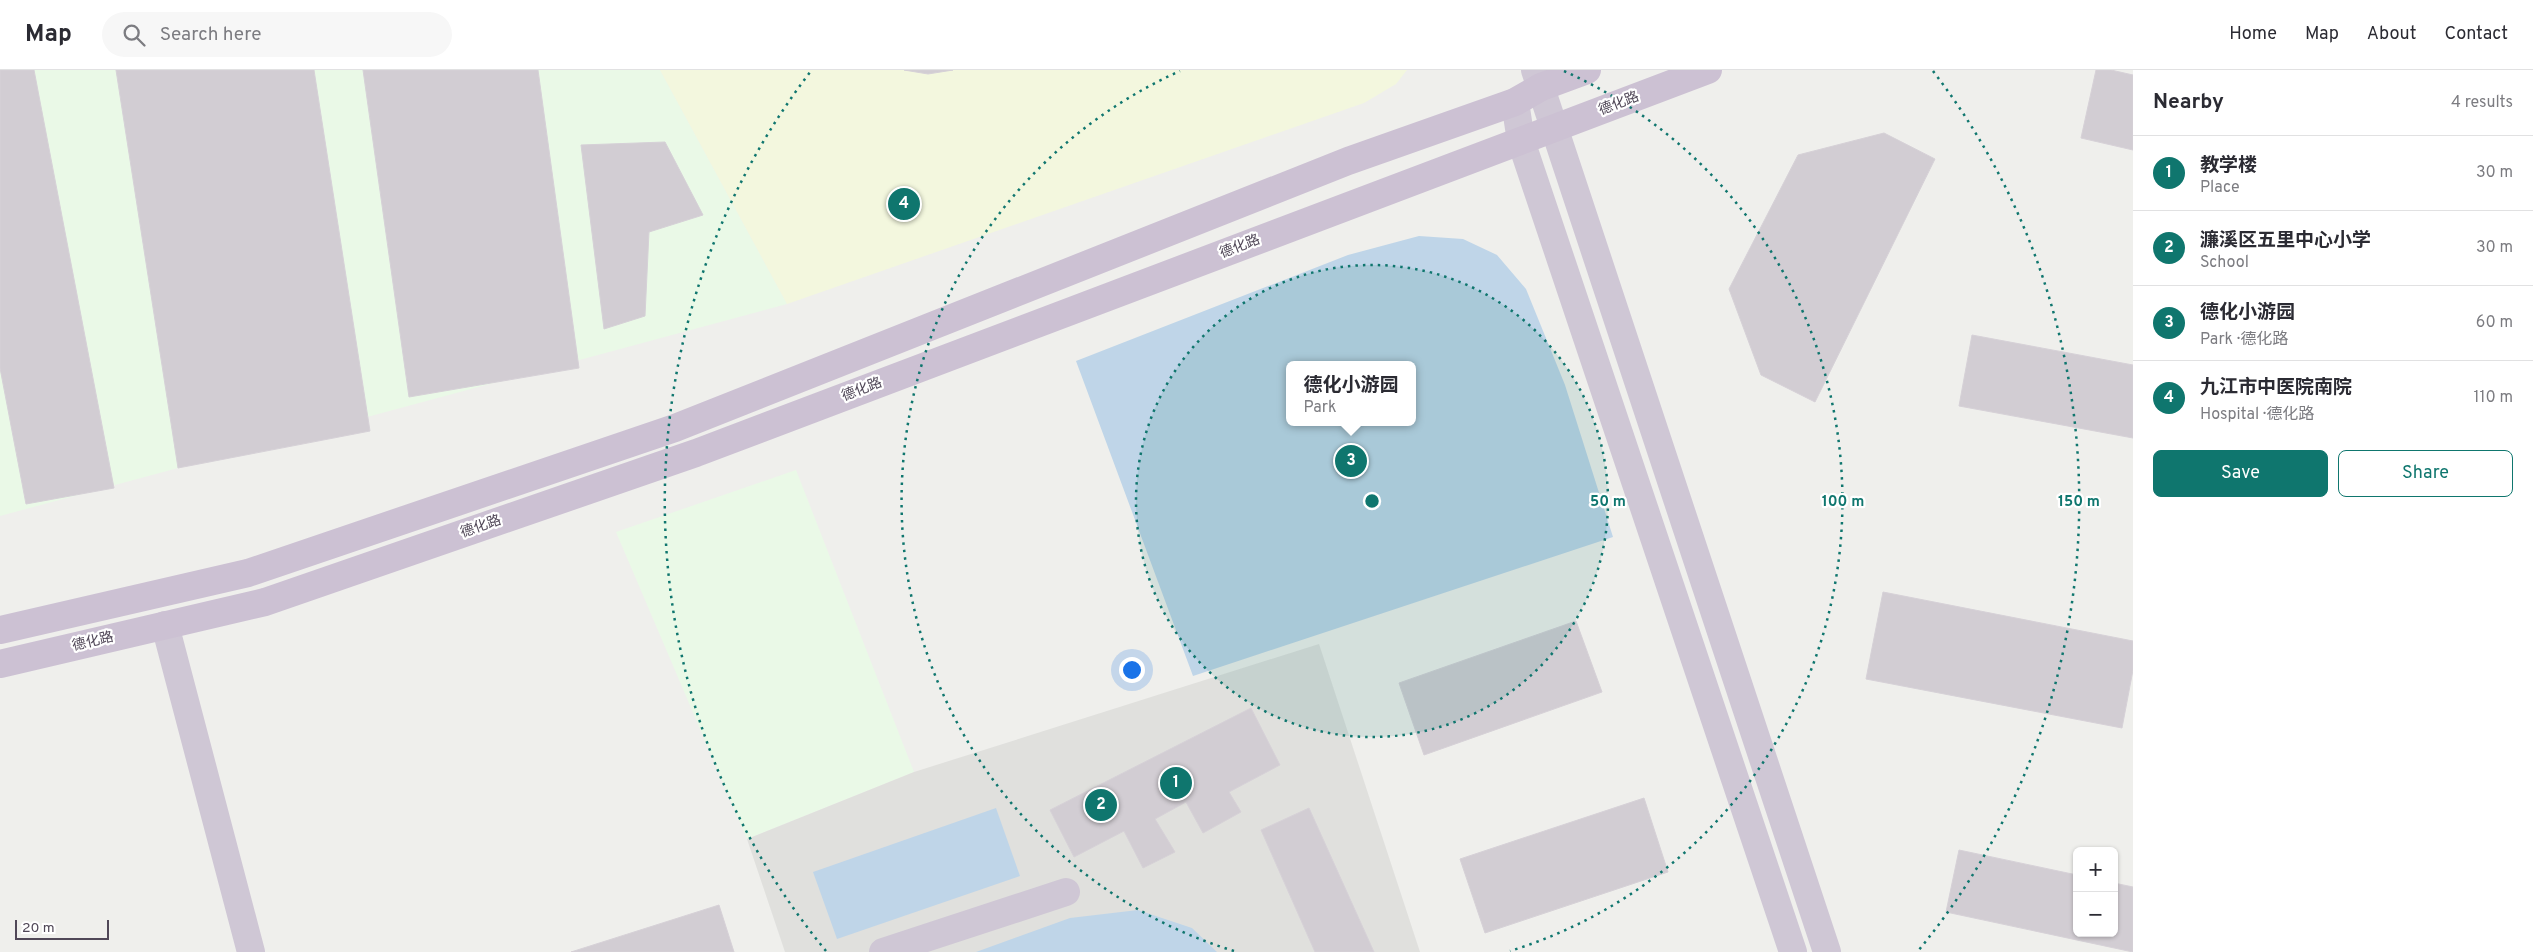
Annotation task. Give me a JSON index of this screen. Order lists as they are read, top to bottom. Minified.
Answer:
{"streets":{"main road":["德化路"]},"scale_bar":"20 m","page":{"header":"Map","search":"Search here","nav":["Home","Map","About","Contact"],"heading":["Nearby","4 results"],"list":[{"mark":"1","name":"教学楼","note":"Place","value":"30 m"},{"mark":"2","name":"濂溪区五里中心小学","note":"School","value":"30 m"},{"mark":"3","name":"德化小游园","note":"Park · 德化路","value":"60 m"},{"mark":"4","name":"九江市中医院南院","note":"Hospital · 德化路","value":"110 m"}],"pins":["4","3","1","2"],"popup":["德化小游园","Park"],"buttons":["Save","Share"],"map_buttons":["+","−"],"scale":"20 m"},"rings":["50 m","100 m","150 m"]}
